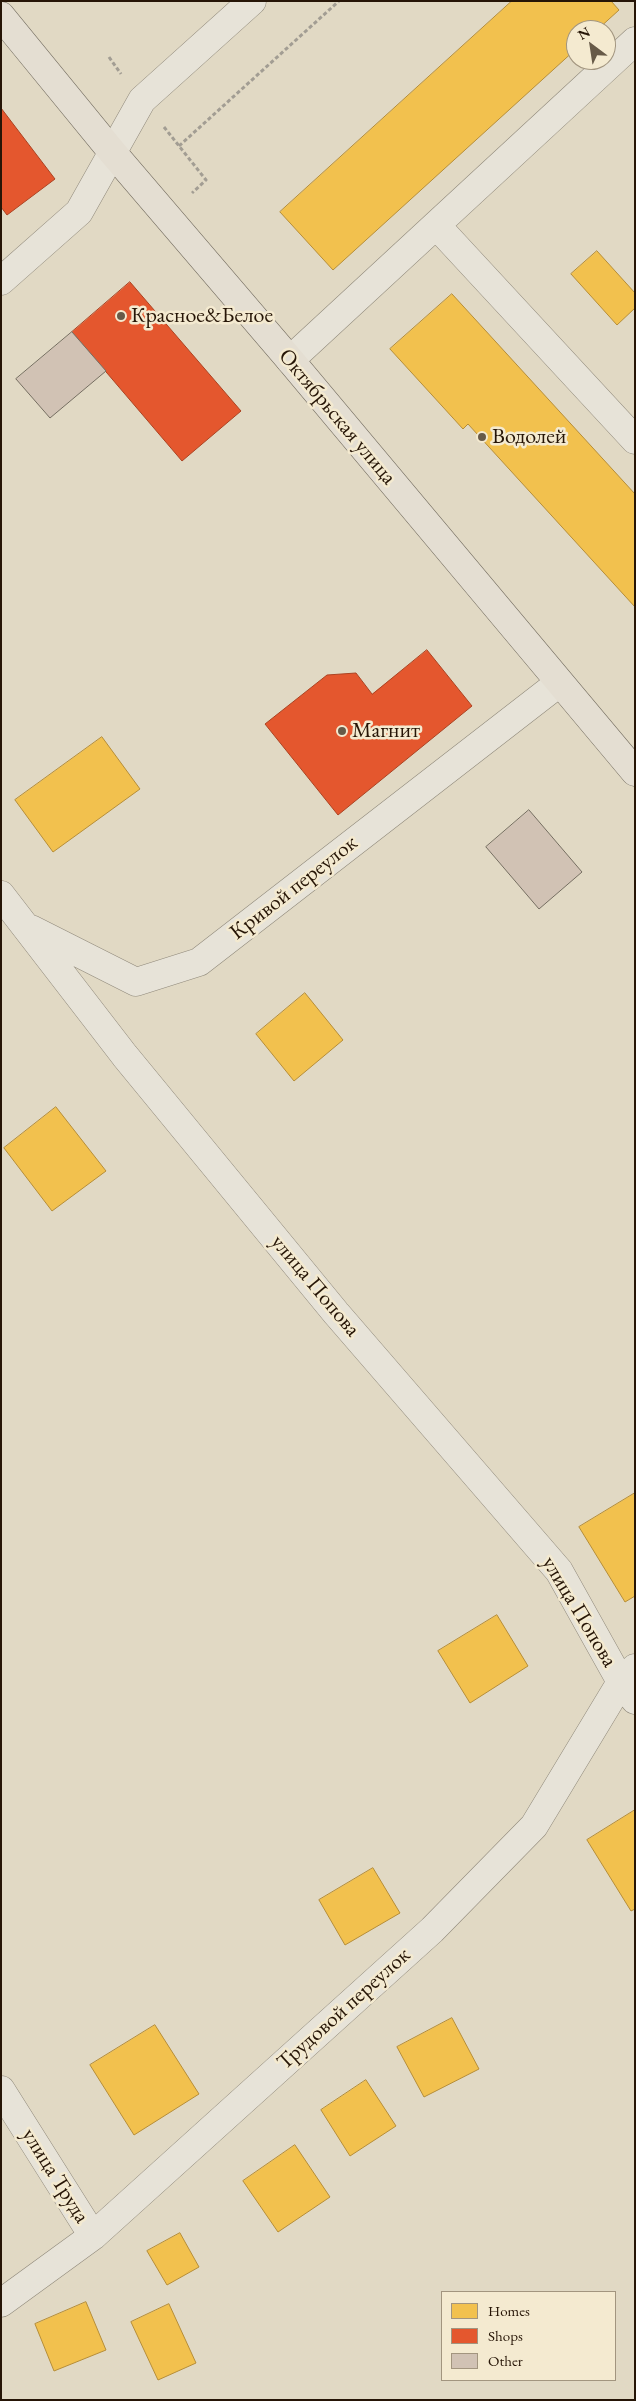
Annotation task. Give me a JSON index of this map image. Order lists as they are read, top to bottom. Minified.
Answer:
{"streets":{"main road":["Октябрьская улица"],"street":["Кривой переулок","улица Попова","Трудовой переулок","улица Труда"]},"crossings":[["Октябрьская улица","Кривой переулок"],["Кривой переулок","улица Попова"],["улица Попова","Трудовой переулок"],["Трудовой переулок","улица Труда"]],"places":["Красное&Белое","Водолей","Магнит"],"legend":["Homes","Shops","Other"],"north":"top left"}
